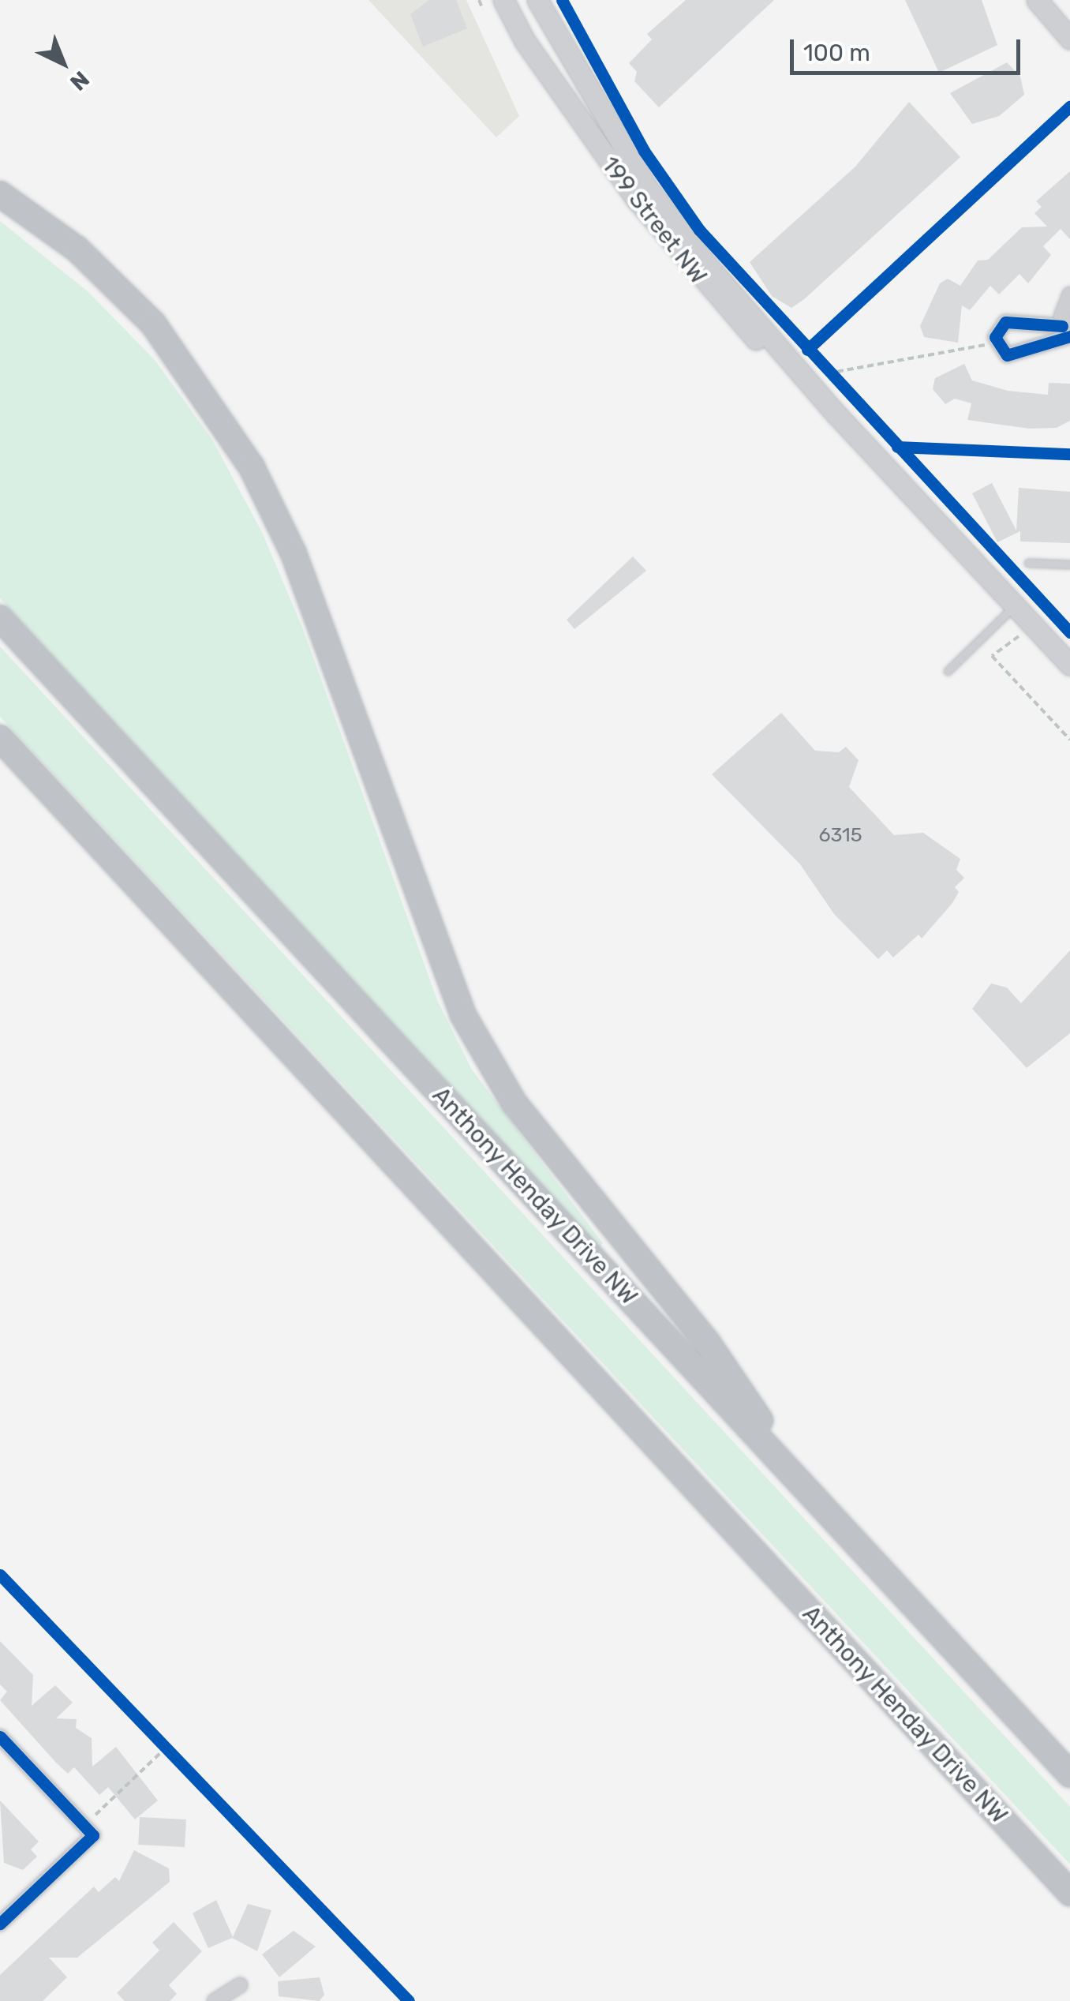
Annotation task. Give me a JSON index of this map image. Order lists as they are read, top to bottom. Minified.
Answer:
{"streets":{"highway":["Anthony Henday Drive NW"],"main road":["199 Street NW"]},"house_numbers":["6315"],"scale_bar":"100 m","north":"bottom right"}
